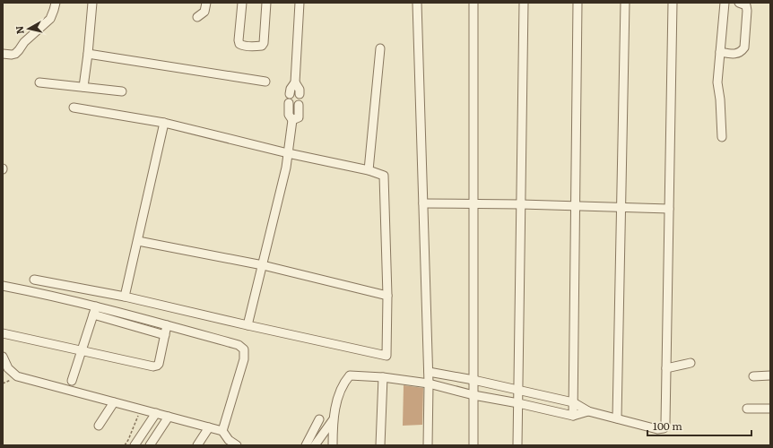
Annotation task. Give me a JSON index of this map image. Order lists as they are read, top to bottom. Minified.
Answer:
{"scale_bar":"100 m","north":"left"}
